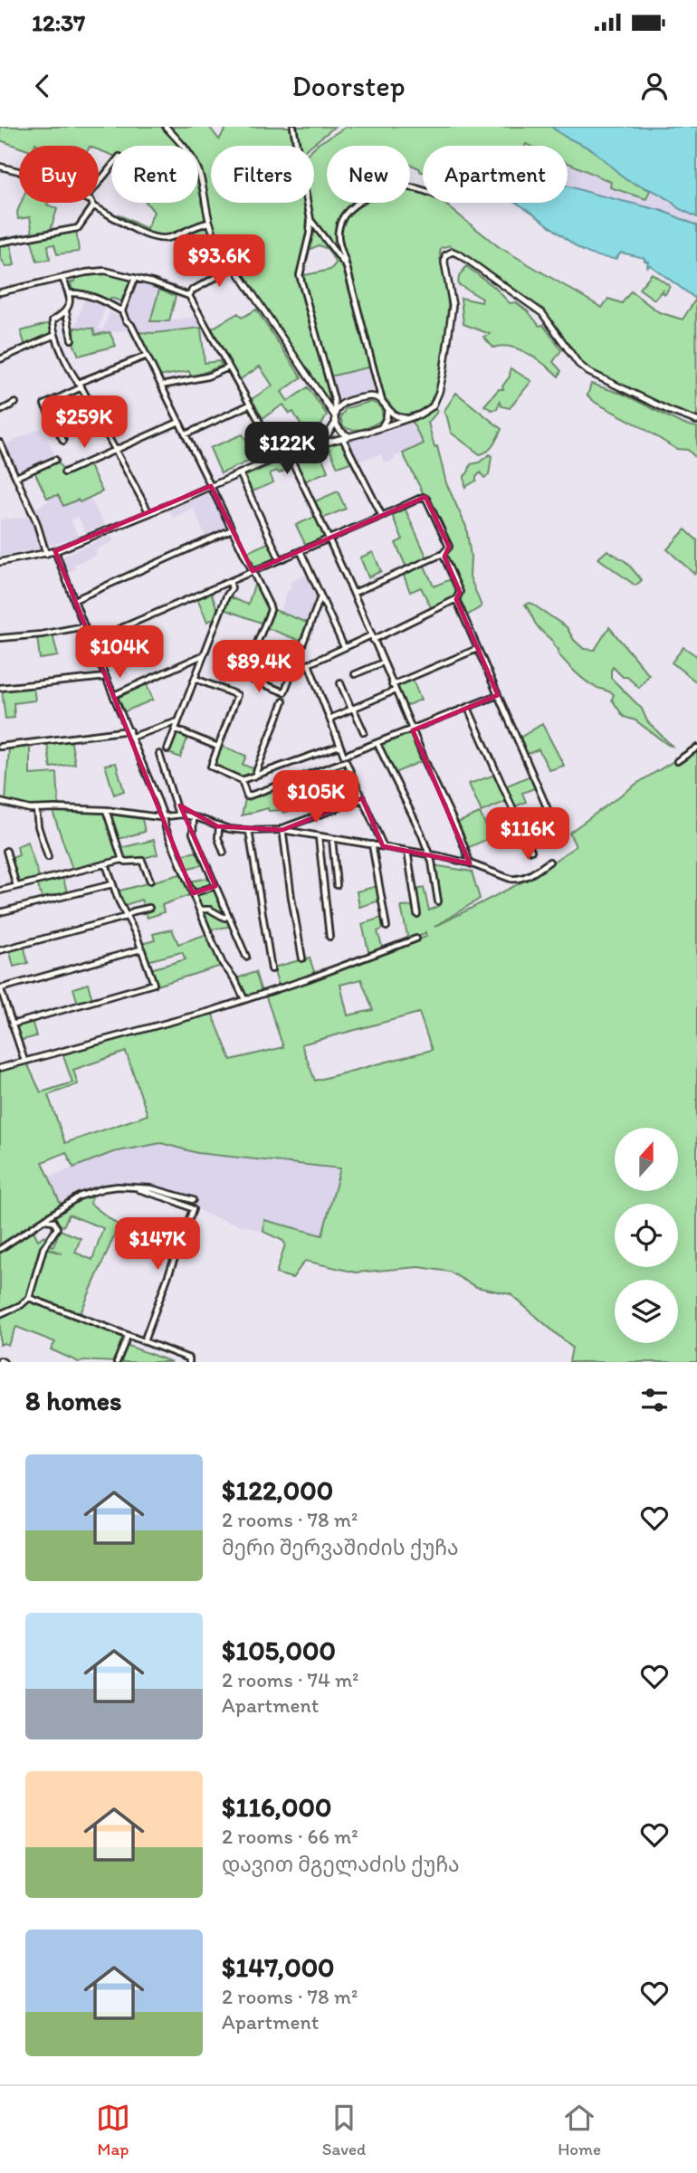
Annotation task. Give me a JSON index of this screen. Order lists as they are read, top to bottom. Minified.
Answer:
{"north":"top","page":{"status":"12:37","header":"Doorstep","chip":["Buy","Rent","Filters","New","Apartment"],"price":["$93.6K","$259K","$122K","$104K","$89.4K","$105K","$116K","$147K"],"heading":"8 homes","list":[{"name":"$122,000","note":"2 rooms · 78 m² · მერი შერვაშიძის ქუჩა"},{"name":"$105,000","note":"2 rooms · 74 m² · Apartment"},{"name":"$116,000","note":"2 rooms · 66 m² · დავით მგელაძის ქუჩა"},{"name":"$147,000","note":"2 rooms · 78 m² · Apartment"}],"tabs":["Map","Saved","Home"]}}
